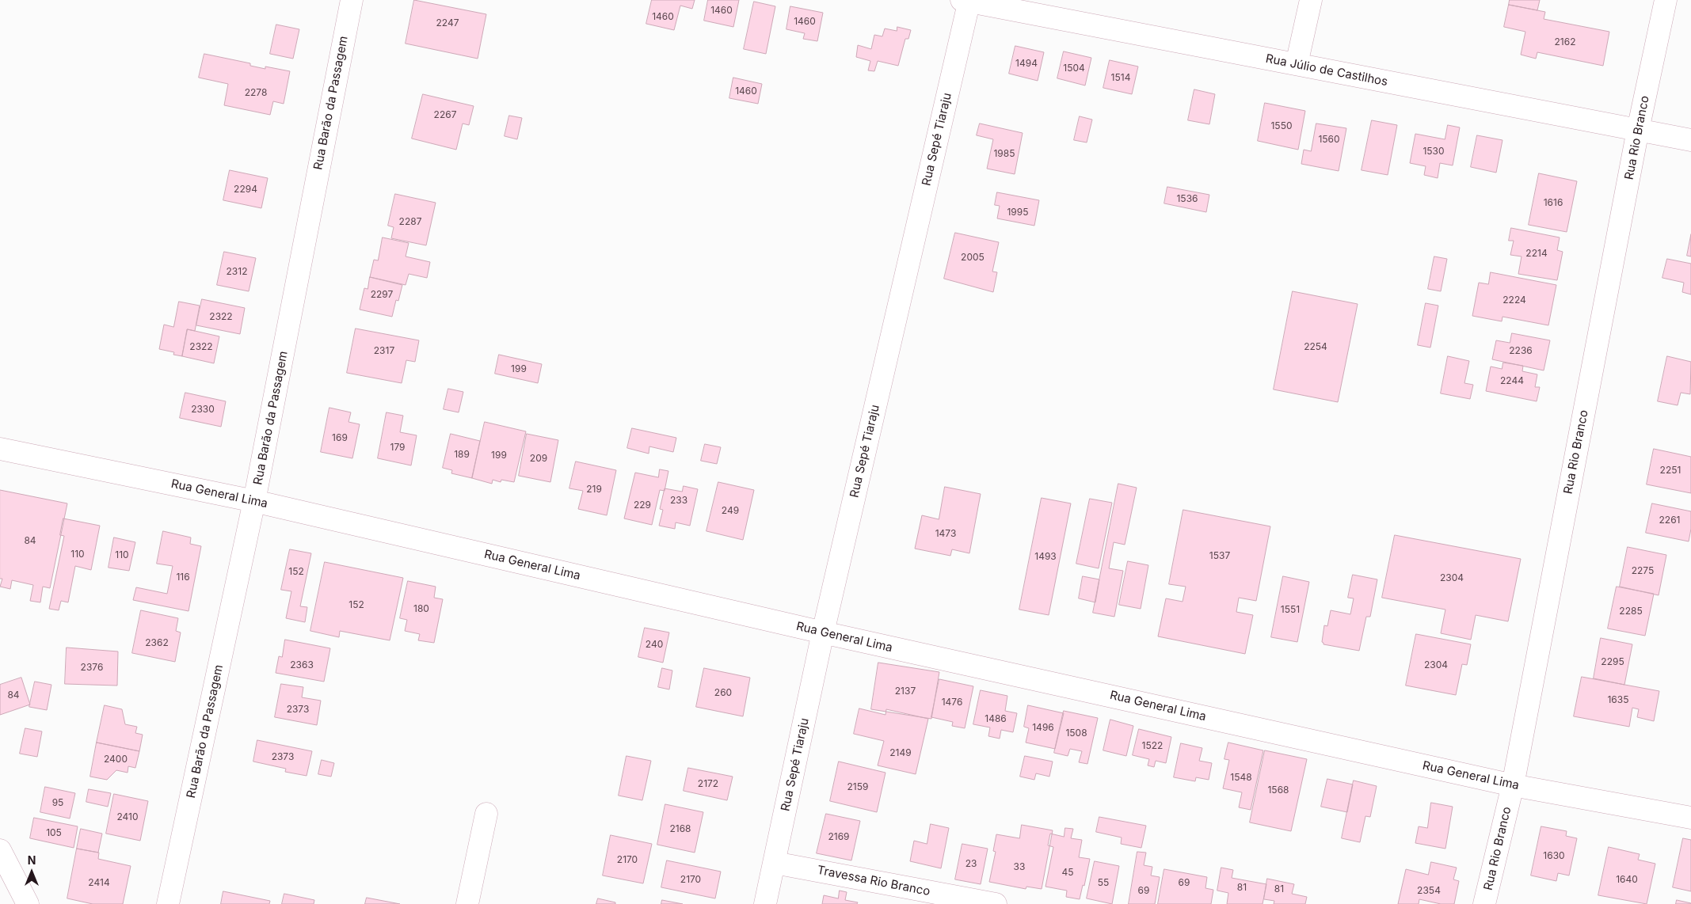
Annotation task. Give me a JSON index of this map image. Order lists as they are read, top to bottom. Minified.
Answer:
{"streets":{"street":["Rua Júlio de Castilhos","Rua Barão da Passagem","Rua Rio Branco","Rua Sepé Tiaraju","Rua General Lima","Travessa Rio Branco"]},"crossings":[["Rua Júlio de Castilhos","Rua Rio Branco"],["Rua Júlio de Castilhos","Rua Sepé Tiaraju"],["Rua Barão da Passagem","Rua General Lima"],["Rua Rio Branco","Rua General Lima"],["Rua Sepé Tiaraju","Rua General Lima"],["Rua Sepé Tiaraju","Travessa Rio Branco"]],"house_numbers":["1460","1460","1460","2247","2162","1494","1504","1514","1460","2278","2267","1550","1560","1530","1985","2294","1536","1616","1995","2287","2214","2005","2312","2297","2224","2322","2322","2254","2317","2236","199","2244","2330","169","179","189","199","209","2251","219","233","229","249","2261","1473","84","110","110","1537","1493","2275","152","116","2304","152","180","1551","2285","2362","240","2295","2363","2304","2376","2137","260","84","1635","1476","2373","1486","1496","1508","1522","2149","2373","2400","1548","2172","2159","1568","95","2410","2168","105","2169","1630","2170","23","33","45","2170","1640","2414","55","69","81","81","69","2354"],"north":"top"}
